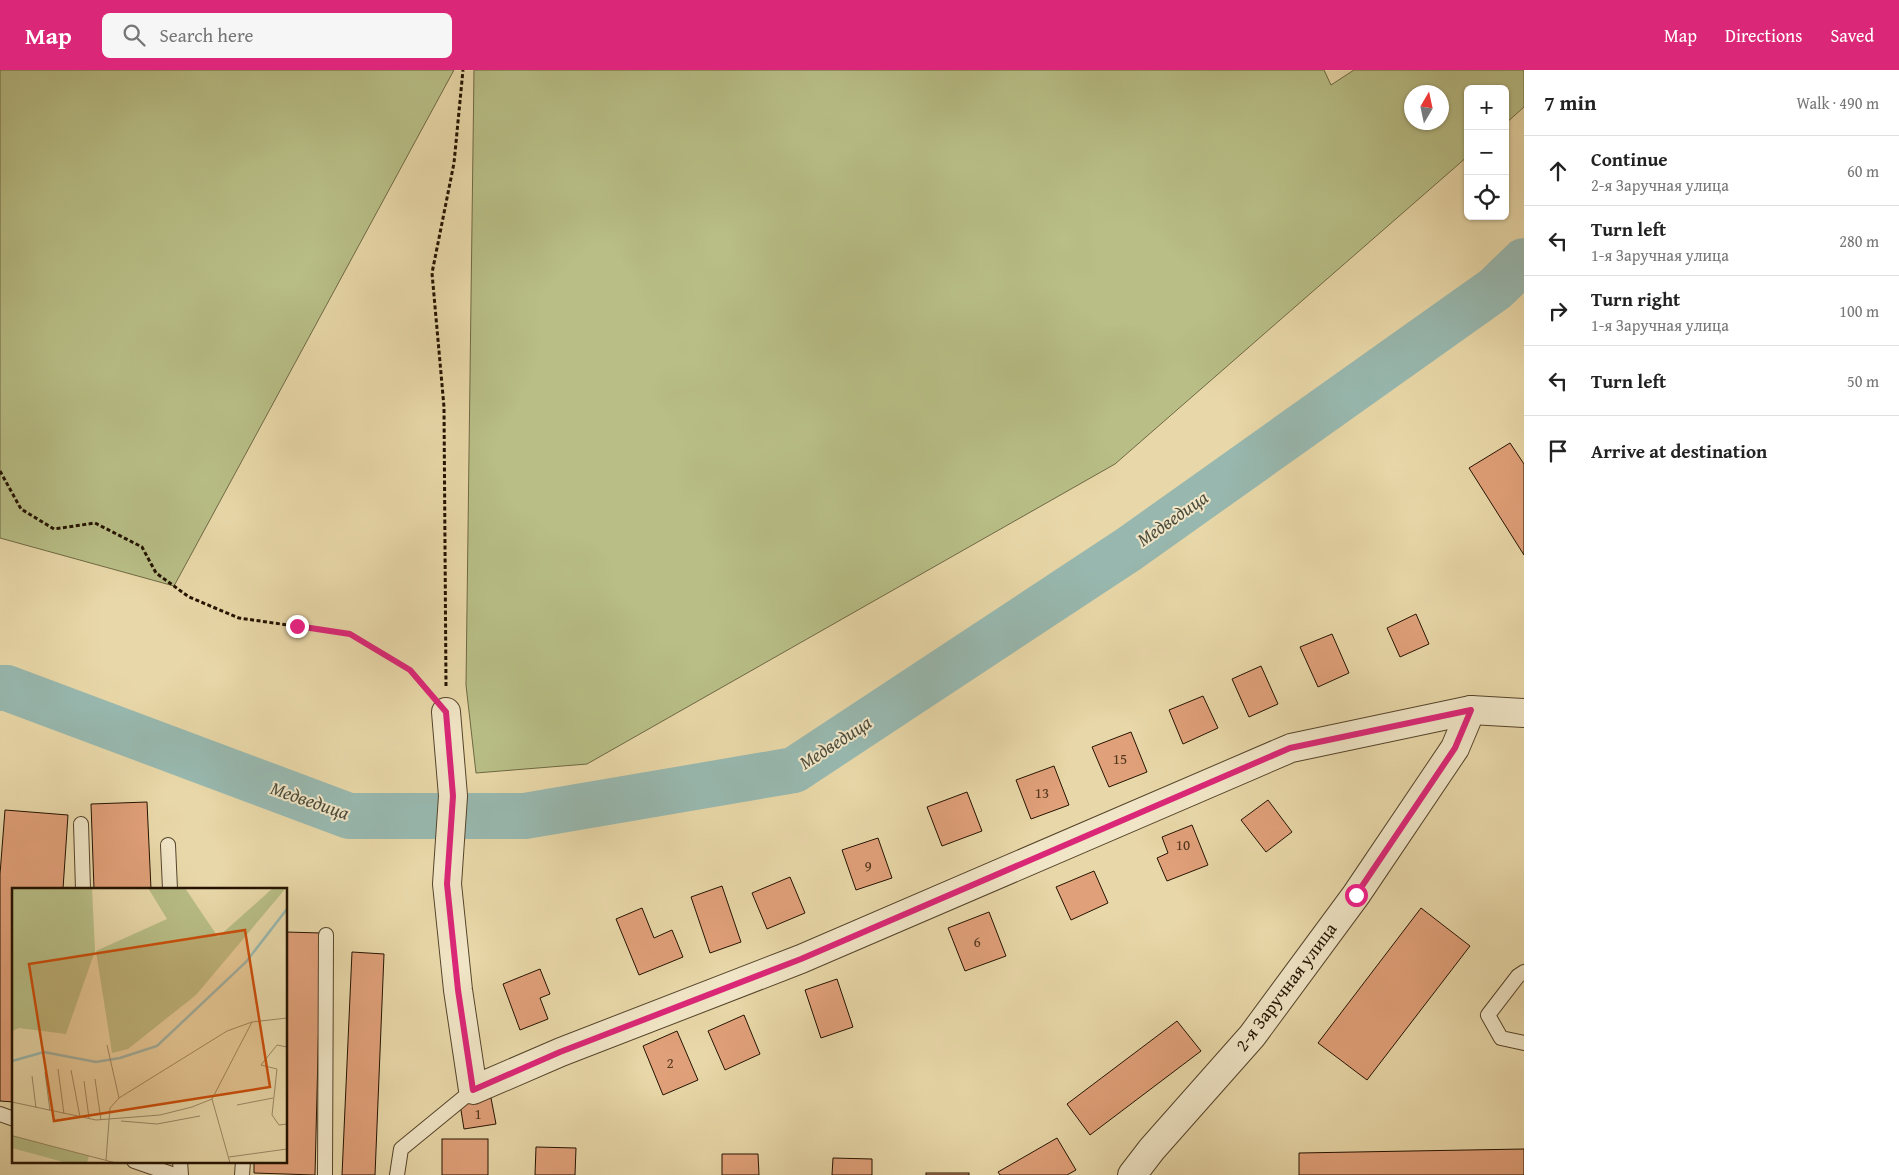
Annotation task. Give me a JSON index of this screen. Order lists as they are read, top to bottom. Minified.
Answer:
{"streets":{"street":["2-я Заручная улица"]},"water":["Медведица"],"house_numbers":["15","13","10","9","6","2","1"],"north":"top","page":{"header":"Map","search":"Search here","nav":["Map","Directions","Saved"],"heading":["7 min","Walk · 490 m"],"map_buttons":["+","−"],"list":[["Continue","2-я Заручная улица","60 m"],["Turn left","1-я Заручная улица","280 m"],["Turn right","1-я Заручная улица","100 m"],["Turn left","50 m"],"Arrive at destination"]}}
